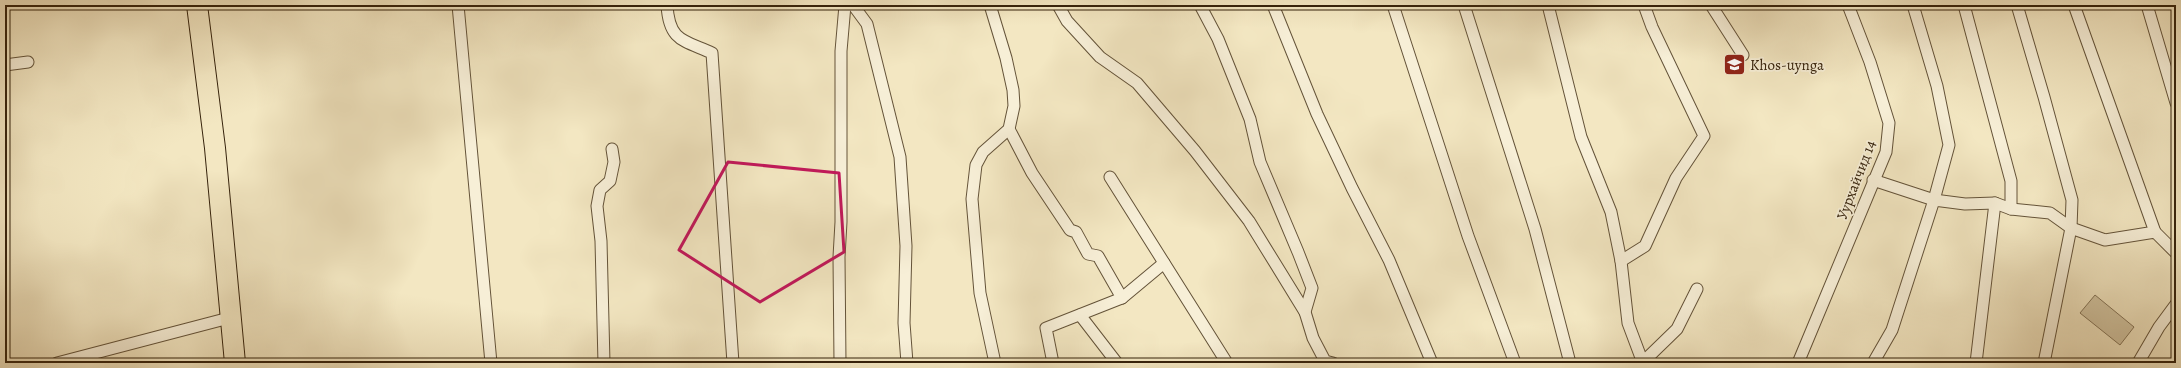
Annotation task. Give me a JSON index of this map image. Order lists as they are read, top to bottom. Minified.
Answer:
{"streets":{"street":["Уурхайчид 14"]},"places":{"school or university":["Khos-uynga"]}}
